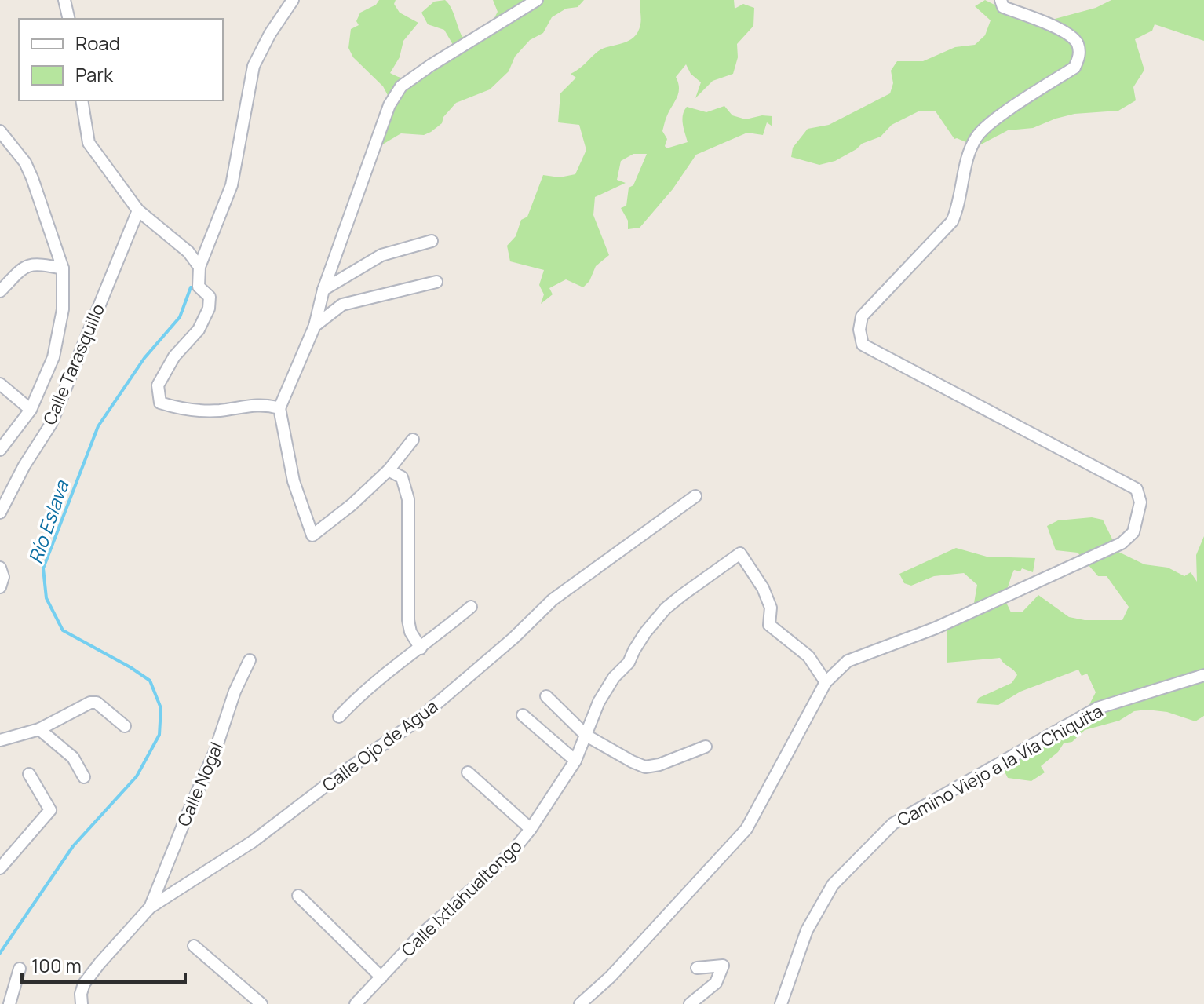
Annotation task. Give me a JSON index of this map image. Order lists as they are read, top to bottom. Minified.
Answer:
{"streets":{"street":["Calle Tarasquillo","Calle Ojo de Agua","Camino Viejo a la Vía Chiquita","Calle Nogal","Calle Ixtlahualtongo"]},"crossings":[["Calle Ojo de Agua","Calle Nogal"]],"water":["Río Eslava"],"legend":["Road","Park"],"scale_bar":"100 m"}
